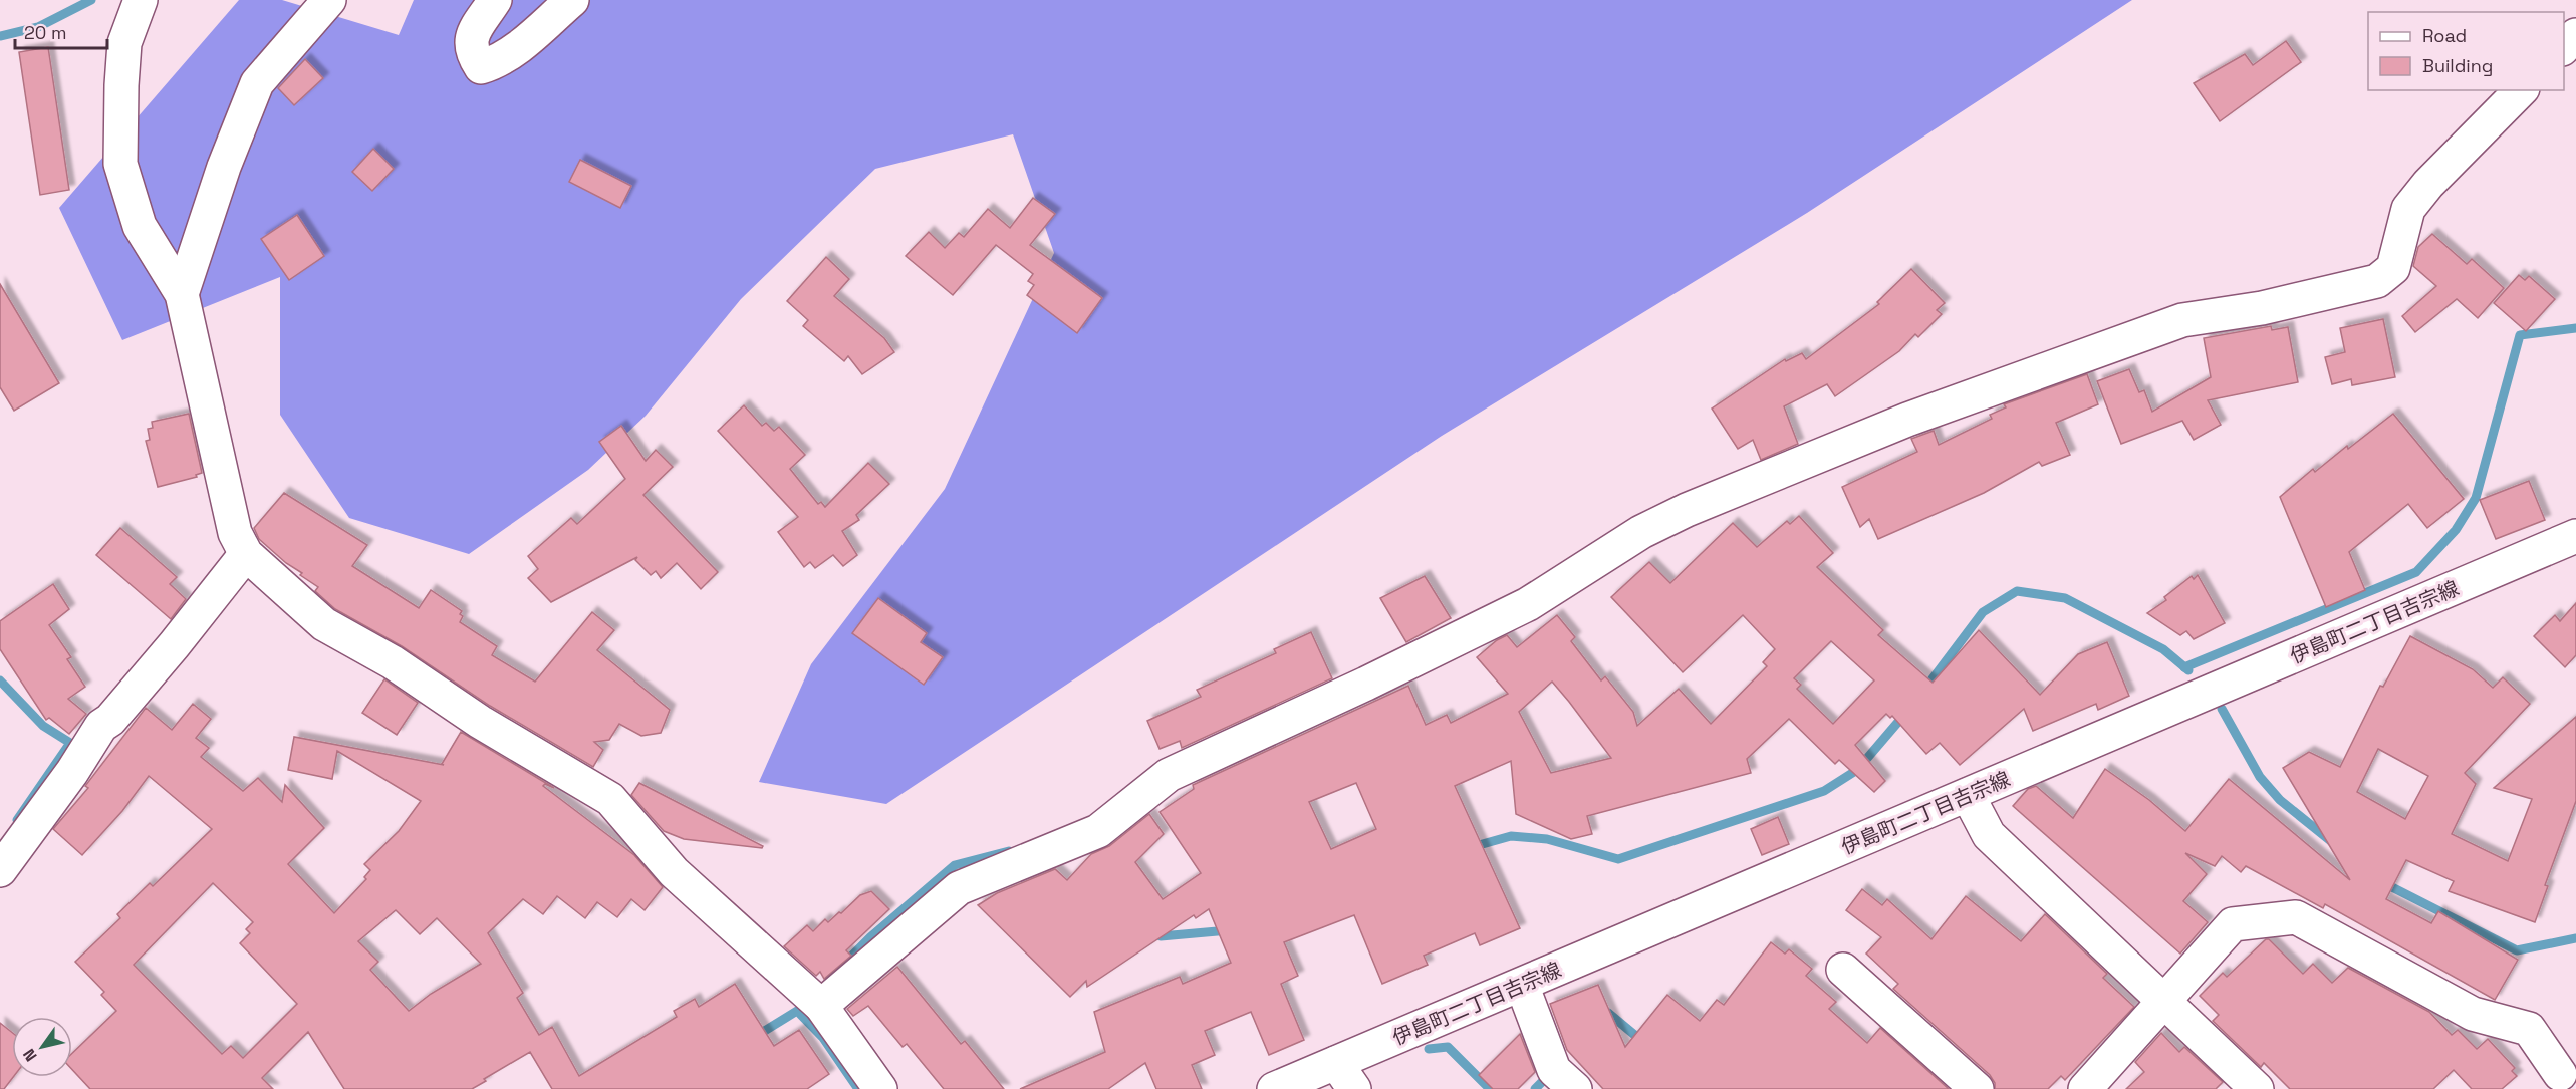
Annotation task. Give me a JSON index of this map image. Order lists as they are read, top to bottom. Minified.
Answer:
{"streets":{"street":["伊島町二丁目吉宗線"]},"legend":["Road","Building"],"scale_bar":"20 m","north":"bottom left"}
